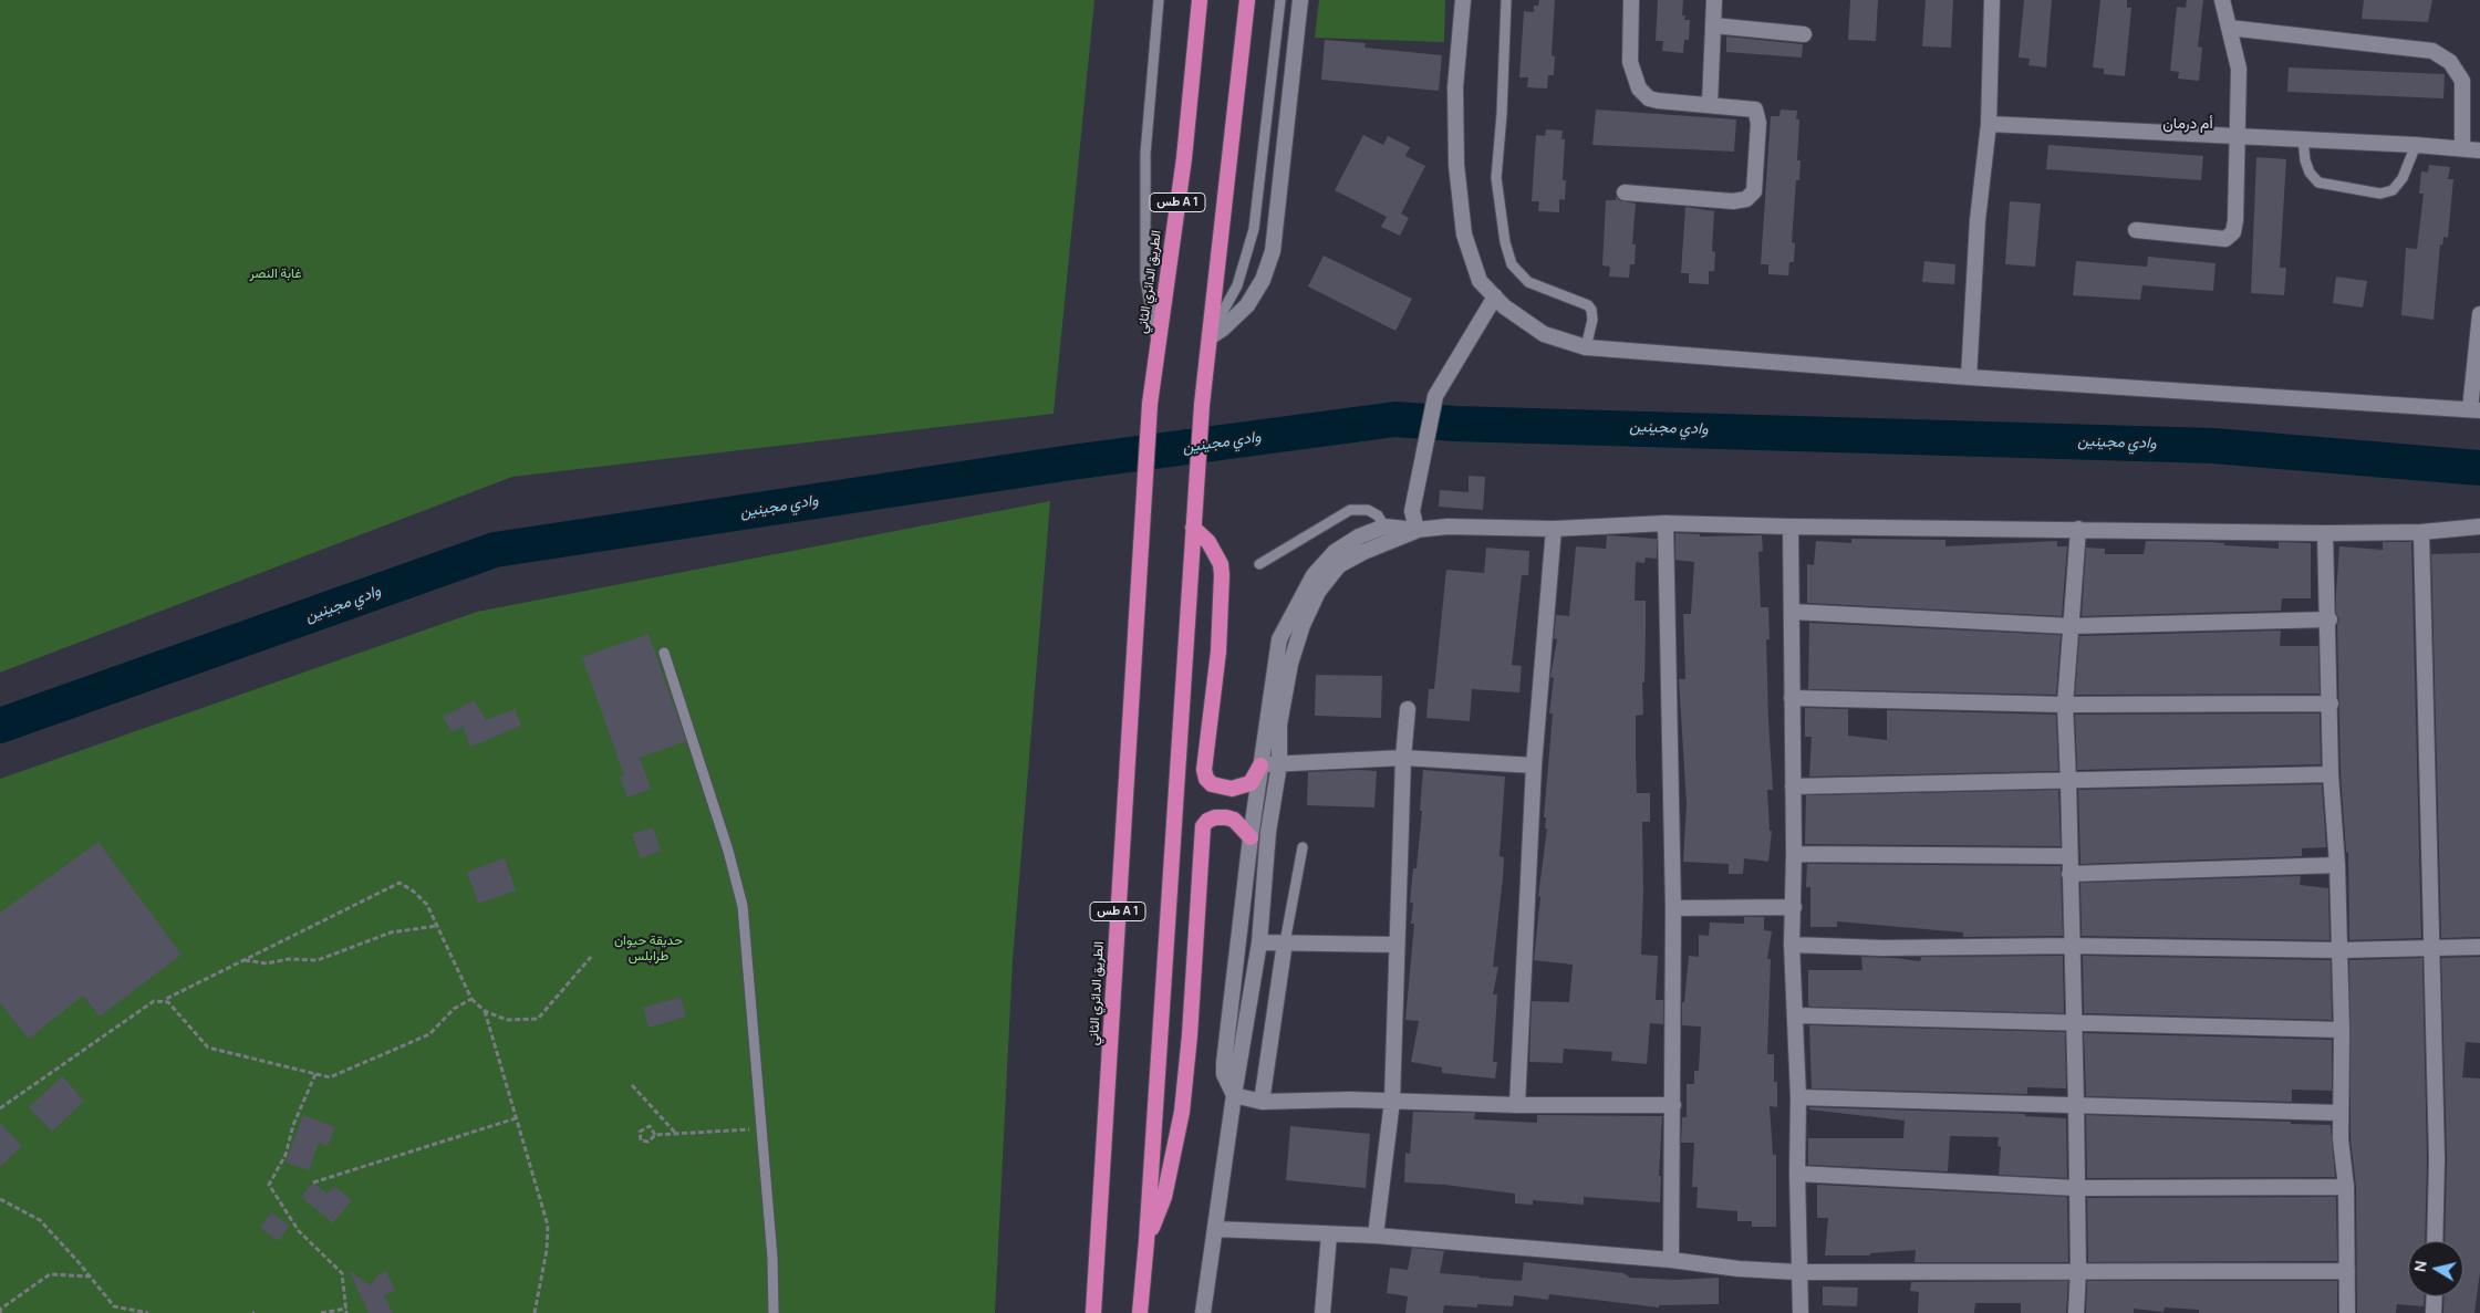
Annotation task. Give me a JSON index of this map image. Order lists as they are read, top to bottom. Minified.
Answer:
{"streets":{"highway":["طس A 1","الطريق الدائري الثاني"]},"districts":["أم درمان"],"water":["وادي مجينين"],"parks":["غابة النصر","حديقة حيوان طرابلس"],"north":"left"}
